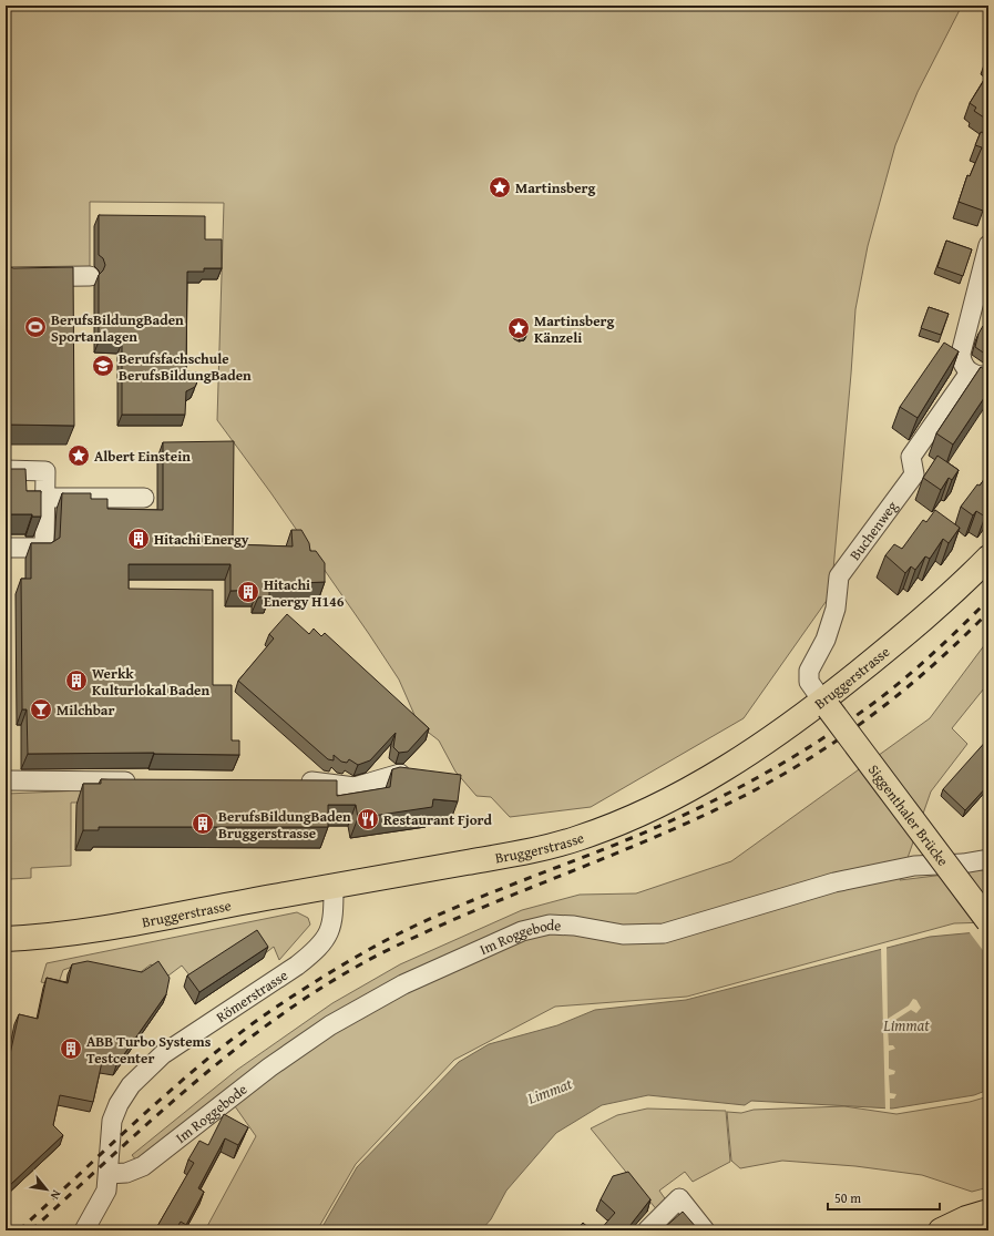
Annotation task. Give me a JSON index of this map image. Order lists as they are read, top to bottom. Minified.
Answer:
{"streets":{"main road":["Bruggerstrasse","Siggenthaler Brücke"],"street":["Buchenweg","Im Roggebode","Römerstrasse"]},"crossings":[["Buchenweg","Bruggerstrasse"],["Buchenweg","Siggenthaler Brücke"],["Bruggerstrasse","Siggenthaler Brücke"],["Bruggerstrasse","Römerstrasse"],["Im Roggebode","Römerstrasse"]],"water":["Limmat"],"places":{"place":["Martinsberg","Martinsberg Känzeli","Albert Einstein"],"sports":["BerufsBildungBaden Sportanlagen"],"school or university":["Berufsfachschule BerufsBildungBaden"],"building":["Hitachi Energy","Hitachi Energy H146","Werkk Kulturlokal Baden","BerufsBildungBaden Bruggerstrasse","ABB Turbo Systems Testcenter"],"bar":["Milchbar"],"restaurant":["Restaurant Fjord"]},"scale_bar":"50 m","north":"bottom right"}
